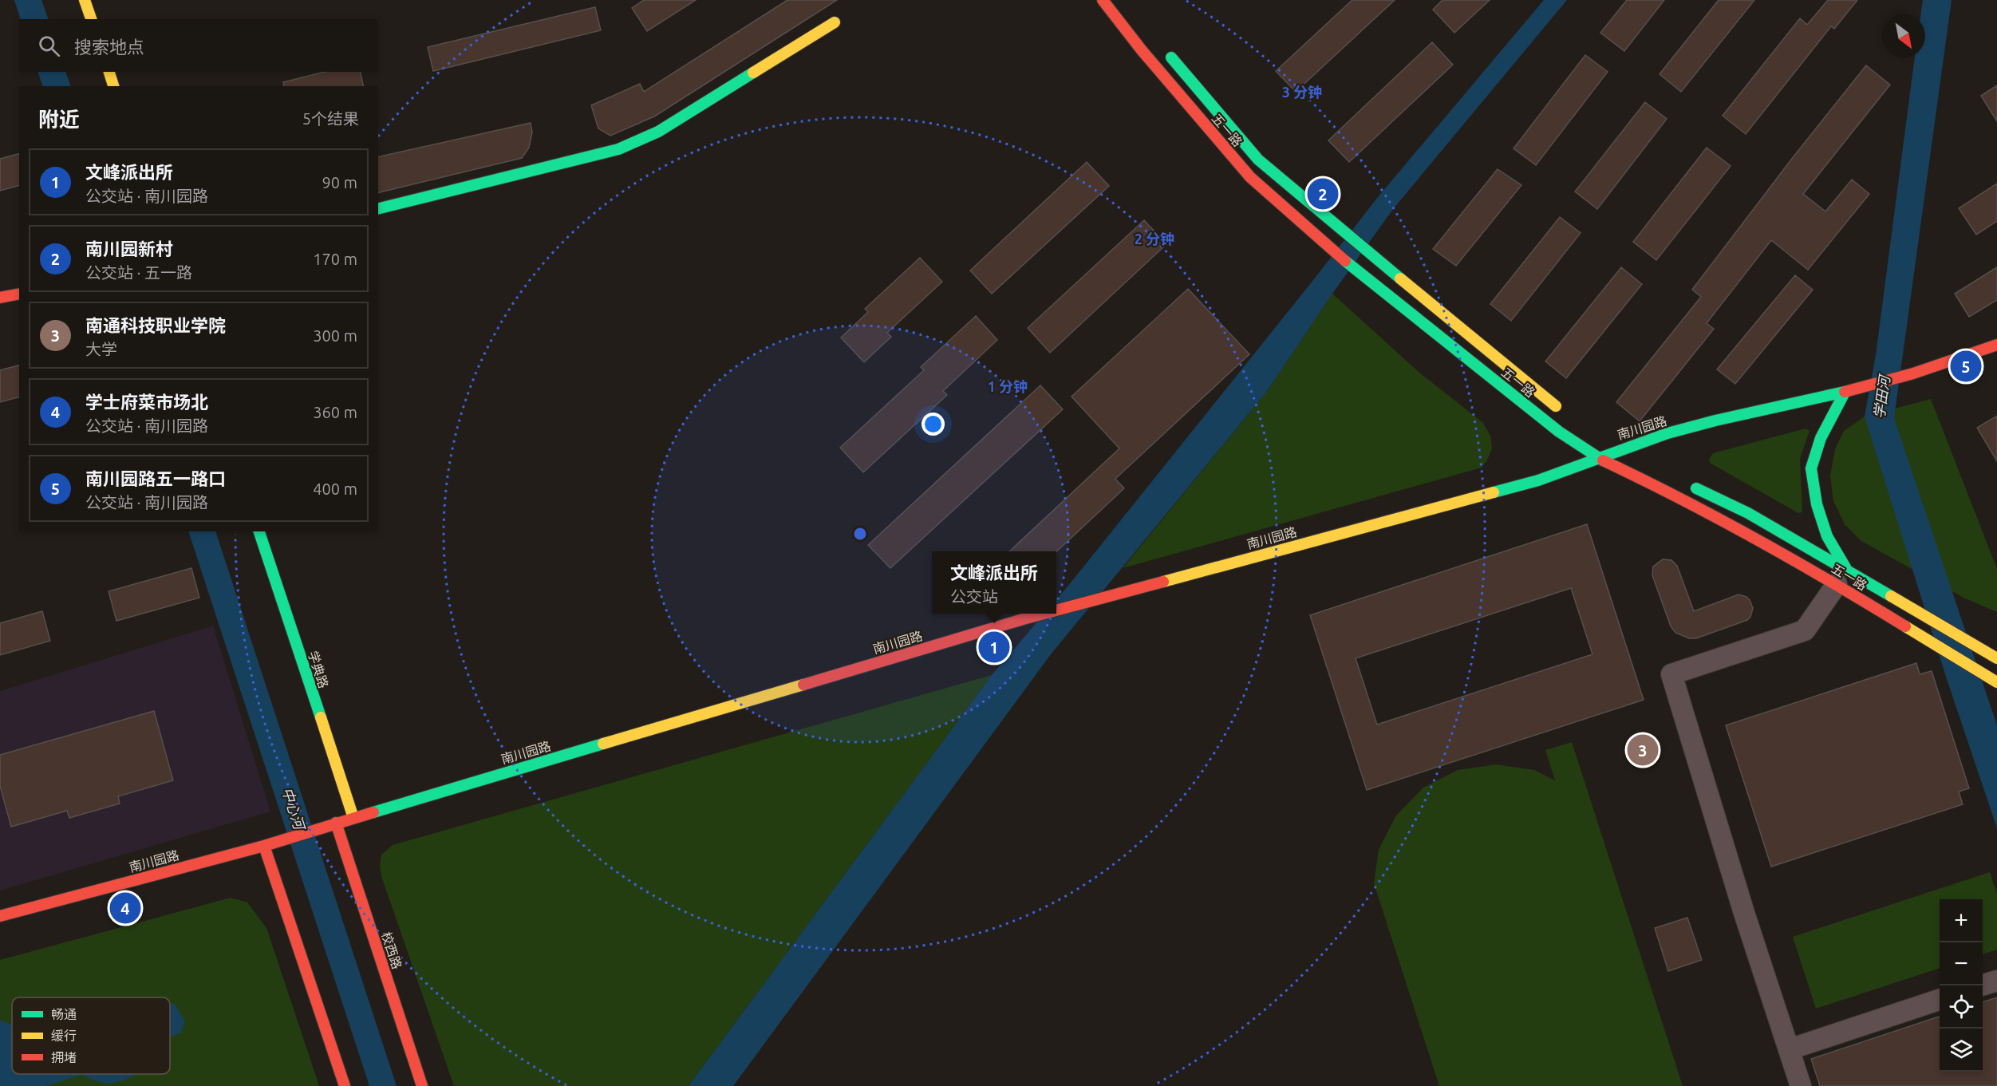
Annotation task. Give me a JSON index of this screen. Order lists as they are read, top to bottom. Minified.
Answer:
{"streets":{"street":["五一路","南川园路","学典路","校西路"]},"crossings":[["五一路","南川园路"],["南川园路","学典路"],["南川园路","校西路"]],"water":["学田河","中心河"],"legend":["畅通","缓行","拥堵"],"north":"bottom right","page":{"search":"搜索地点","heading":["附近","5个结果"],"list":[{"mark":"1","name":"文峰派出所","note":"公交站 · 南川园路","value":"90 m"},{"mark":"2","name":"南川园新村","note":"公交站 · 五一路","value":"170 m"},{"mark":"3","name":"南通科技职业学院","note":"大学","value":"300 m"},{"mark":"4","name":"学士府菜市场北","note":"公交站 · 南川园路","value":"360 m"},{"mark":"5","name":"南川园路五一路口","note":"公交站 · 南川园路","value":"400 m"}],"pins":["2","5","1","3","4"],"popup":["文峰派出所","公交站"],"map_buttons":["+","−"]},"rings":["3 分钟","2 分钟","1 分钟"]}
